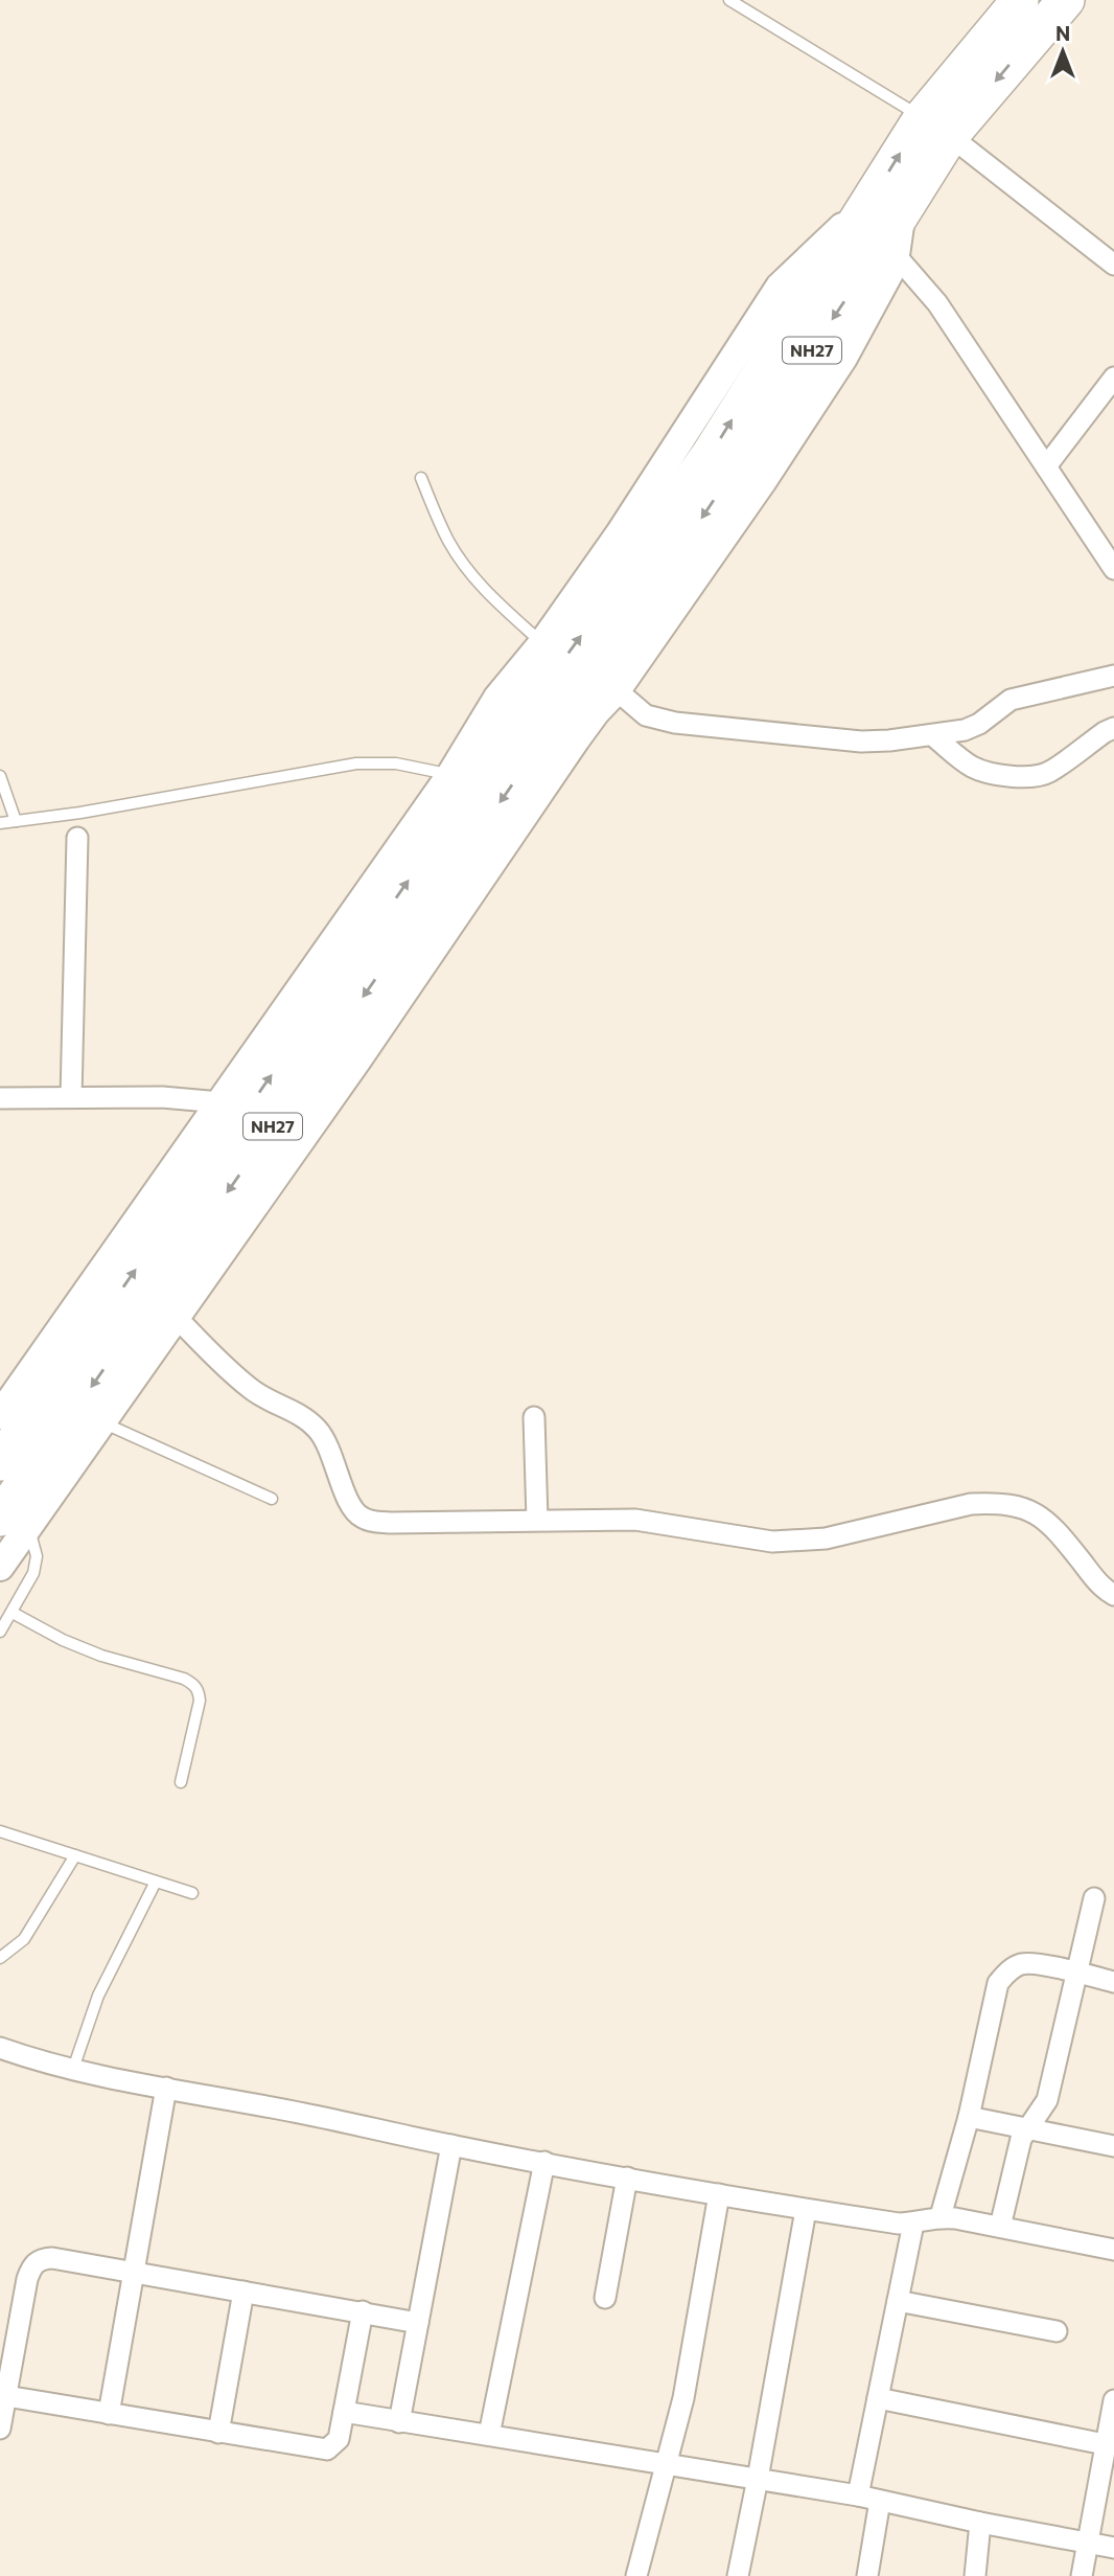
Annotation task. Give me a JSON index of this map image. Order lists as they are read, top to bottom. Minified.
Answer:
{"streets":{"highway":["NH27"]},"north":"top"}
